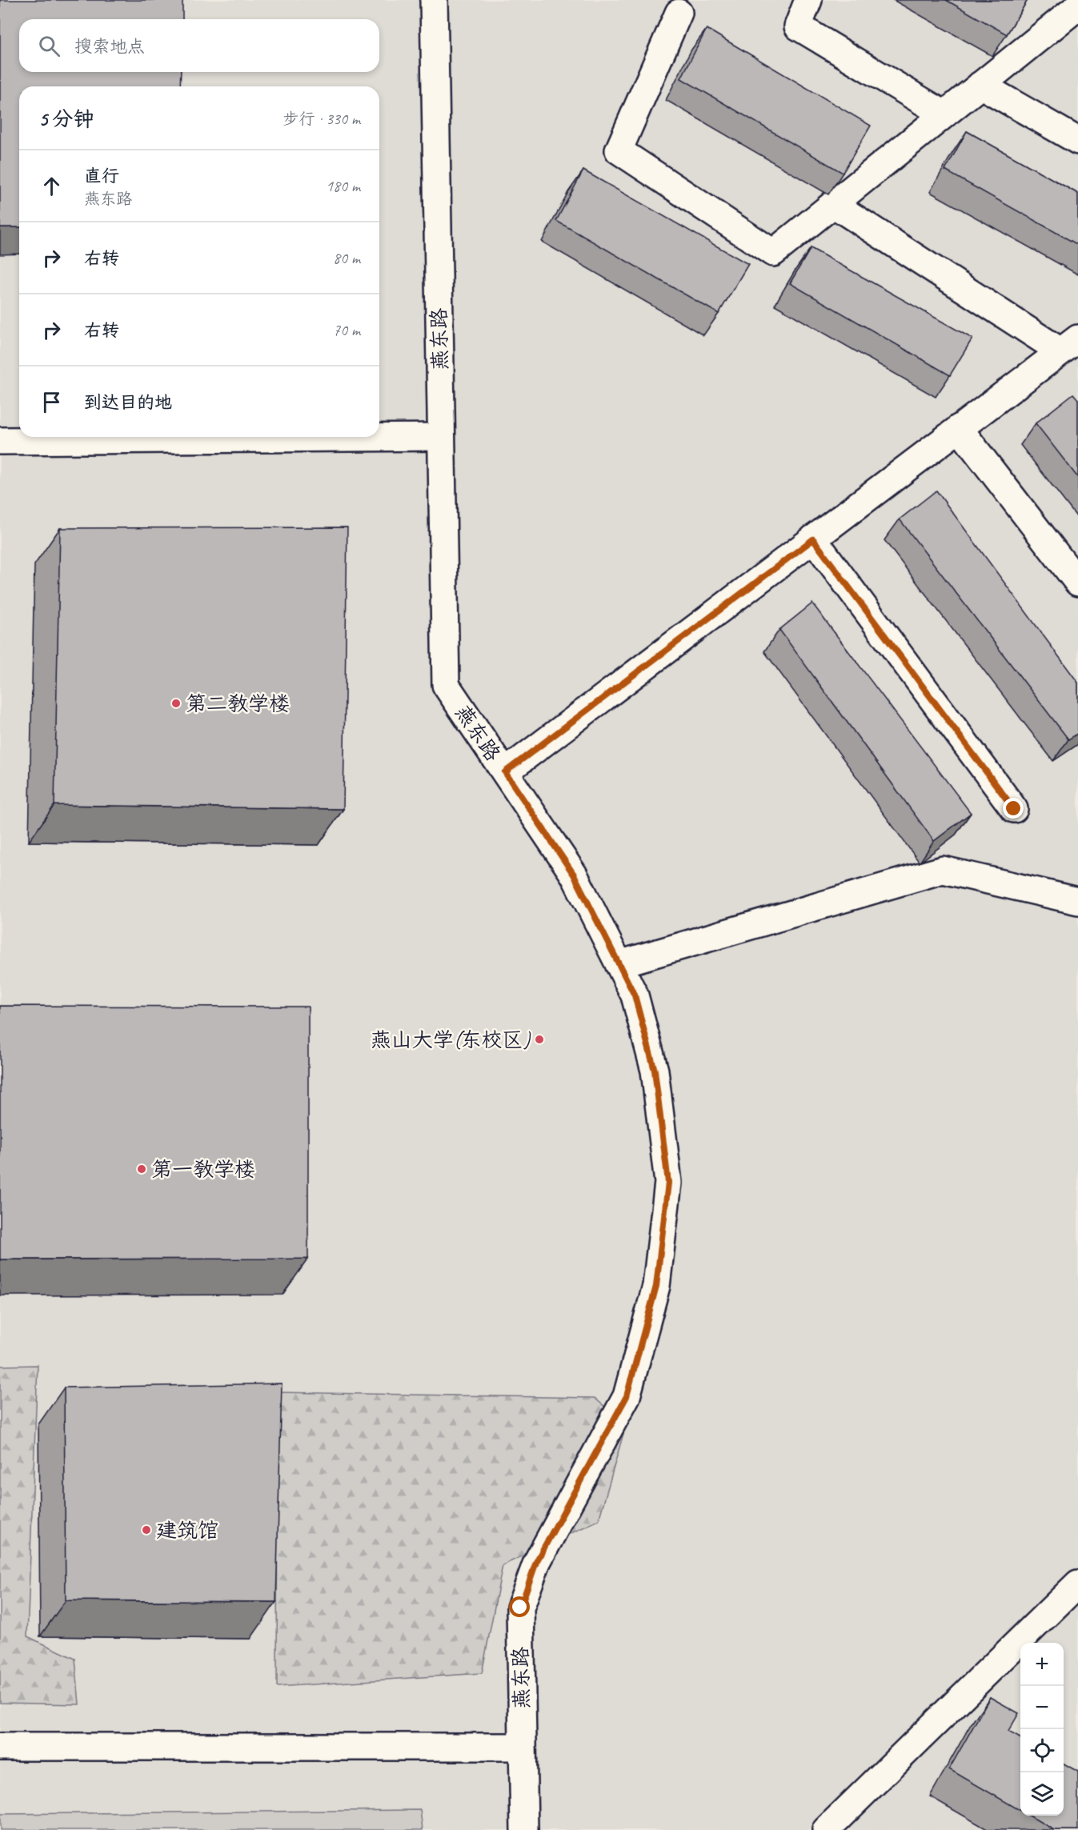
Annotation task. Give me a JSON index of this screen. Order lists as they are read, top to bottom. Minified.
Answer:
{"streets":{"street":["燕东路"]},"places":["第二教学楼","燕山大学(东校区)","第一教学楼","建筑馆"],"page":{"search":"搜索地点","heading":["5 分钟","步行 · 330 m"],"list":[["直行","燕东路","180 m"],["右转","80 m"],["右转","70 m"],"到达目的地"],"map_buttons":["+","−"]}}
